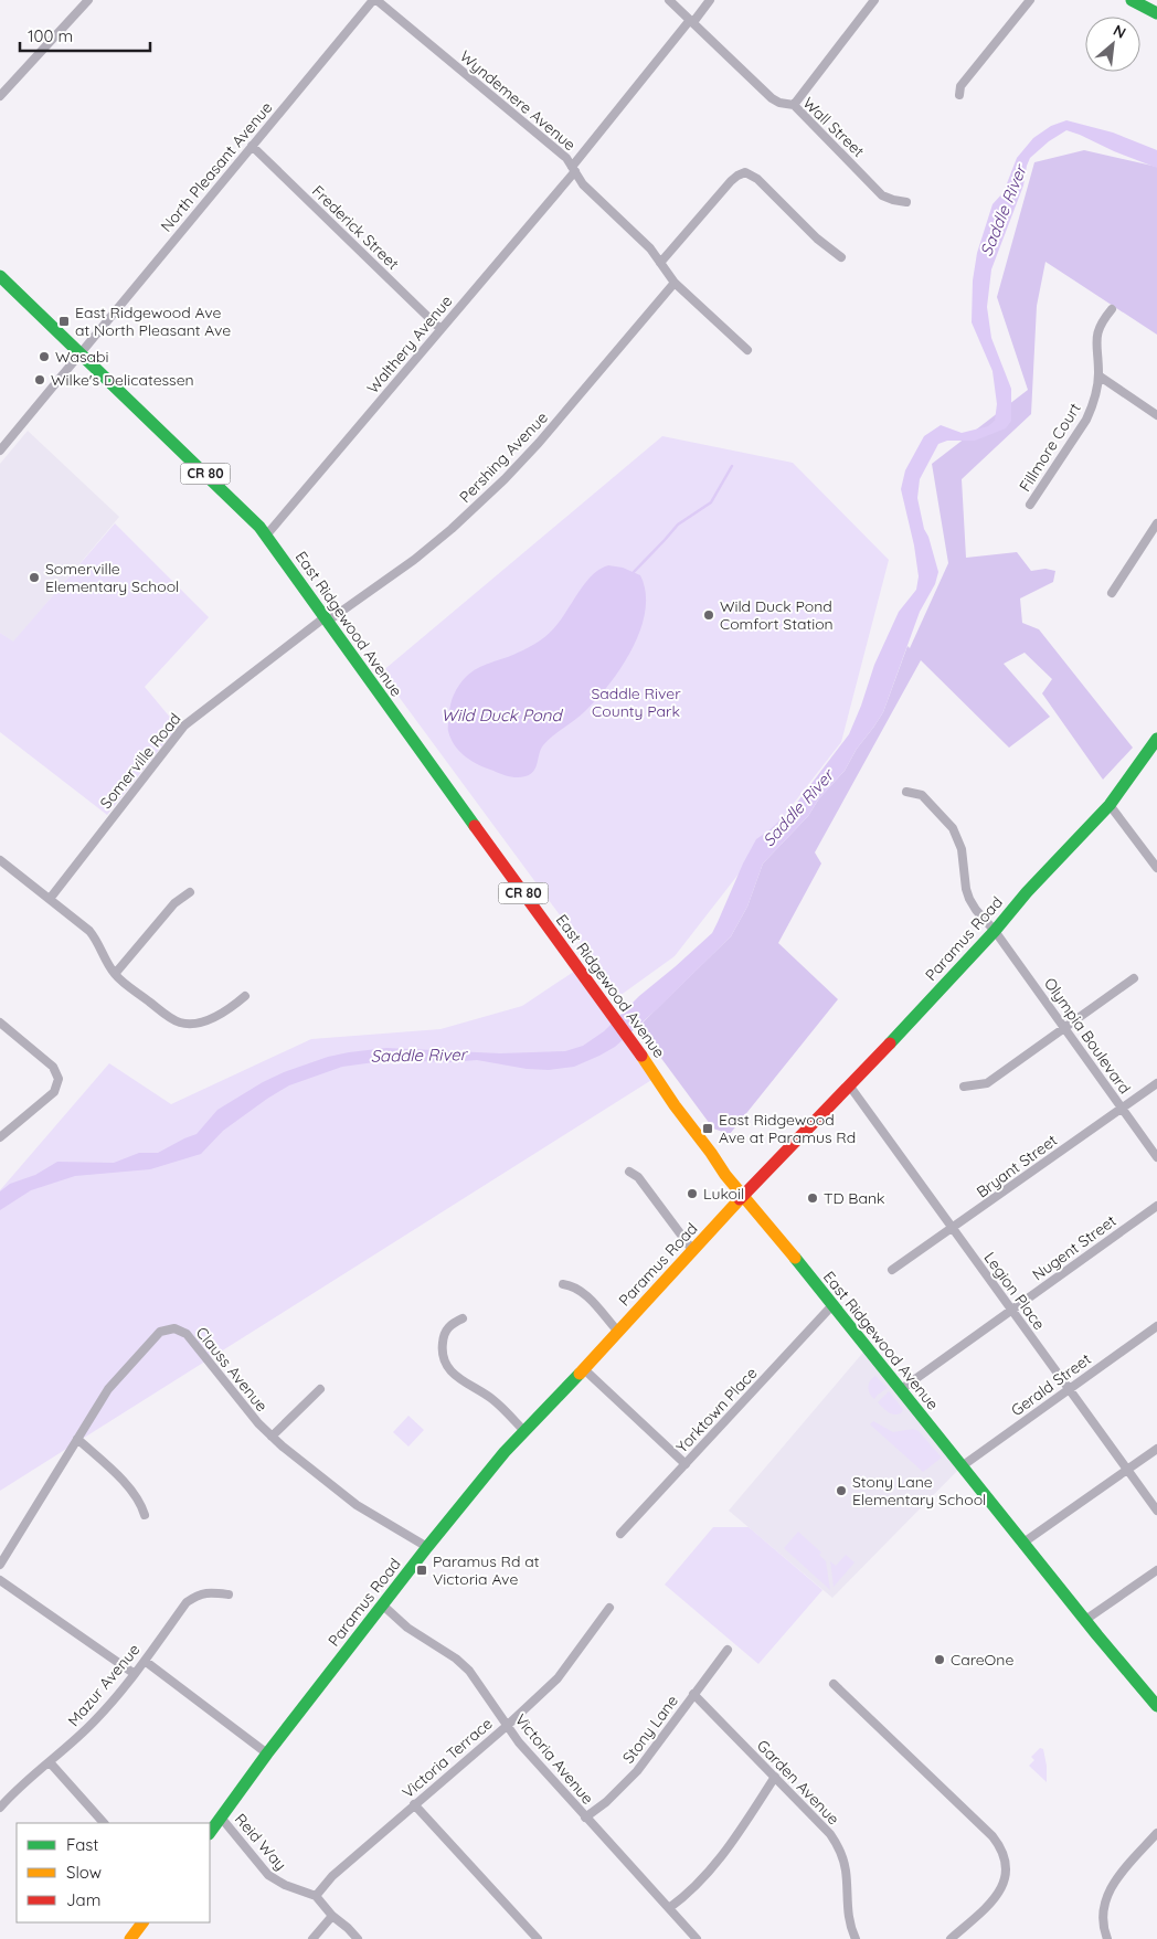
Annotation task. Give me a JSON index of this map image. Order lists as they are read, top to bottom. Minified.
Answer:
{"streets":{"main road":["CR 80","East Ridgewood Avenue","Paramus Road"],"street":["Wyndemere Avenue","Wall Street","North Pleasant Avenue","Frederick Street","Walthery Avenue","Fillmore Court","Pershing Avenue","Somerville Road","Olympia Boulevard","Bryant Street","Nugent Street","Legion Place","Clauss Avenue","Gerald Street","Yorktown Place","Mazur Avenue","Stony Lane","Victoria Terrace","Victoria Avenue","Garden Avenue","Reid Way"]},"crossings":[["Wyndemere Avenue","North Pleasant Avenue"],["Wyndemere Avenue","Walthery Avenue"],["Wyndemere Avenue","Pershing Avenue"],["Wall Street","Walthery Avenue"],["North Pleasant Avenue","Frederick Street"],["North Pleasant Avenue","East Ridgewood Avenue"],["Frederick Street","Walthery Avenue"],["Walthery Avenue","East Ridgewood Avenue"],["Pershing Avenue","East Ridgewood Avenue"],["Pershing Avenue","Somerville Road"],["East Ridgewood Avenue","Somerville Road"],["East Ridgewood Avenue","Paramus Road"],["East Ridgewood Avenue","Nugent Street"],["East Ridgewood Avenue","Gerald Street"],["East Ridgewood Avenue","Yorktown Place"],["Paramus Road","Olympia Boulevard"],["Paramus Road","Legion Place"],["Paramus Road","Clauss Avenue"],["Paramus Road","Victoria Avenue"],["Paramus Road","Reid Way"],["Olympia Boulevard","Bryant Street"],["Bryant Street","Legion Place"],["Nugent Street","Legion Place"],["Legion Place","Gerald Street"],["Stony Lane","Victoria Avenue"],["Stony Lane","Garden Avenue"],["Victoria Terrace","Victoria Avenue"],["Victoria Terrace","Reid Way"]],"water":["Saddle River","Wild Duck Pond"],"parks":["Saddle River County Park"],"places":{"transit":["East Ridgewood Ave at North Pleasant Ave","East Ridgewood Ave at Paramus Rd","Paramus Rd at Victoria Ave"],"other":["Wasabi","Wilke's Delicatessen","Somerville Elementary School","Wild Duck Pond Comfort Station","Lukoil","TD Bank","Stony Lane Elementary School","CareOne"]},"legend":["Fast","Slow","Jam"],"scale_bar":"100 m","north":"top right"}
